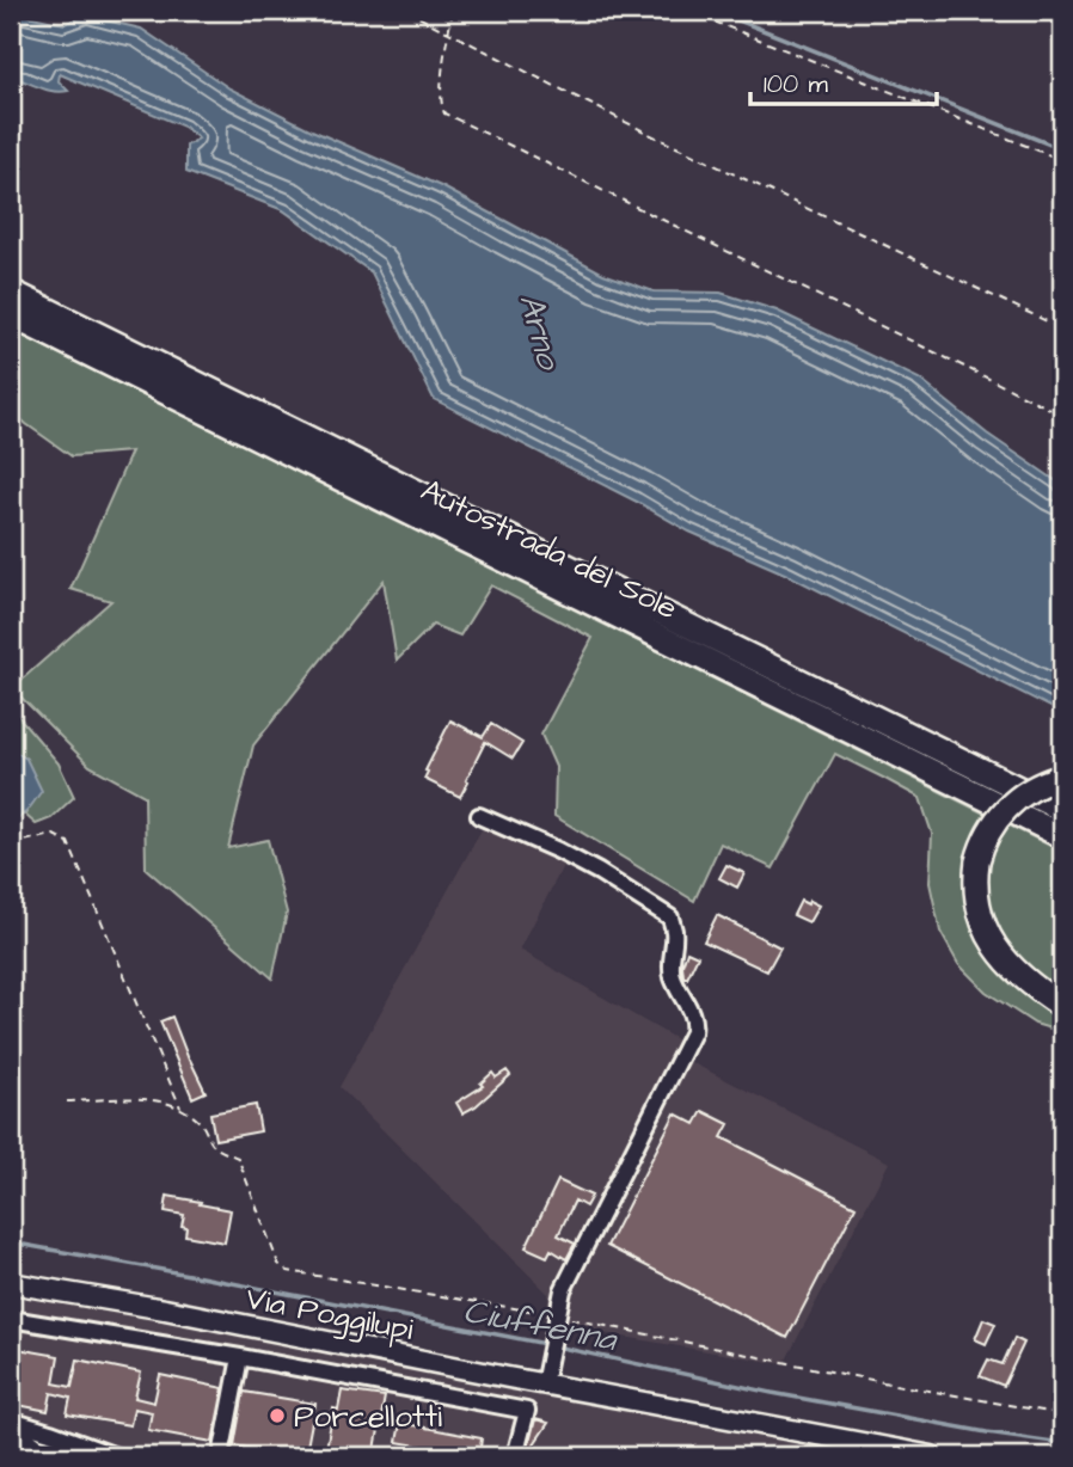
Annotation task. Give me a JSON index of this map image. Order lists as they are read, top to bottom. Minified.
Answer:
{"streets":{"highway":["Autostrada del Sole"],"main road":["Via Poggilupi"]},"water":["Arno","Ciuffenna"],"places":["Porcellotti"],"scale_bar":"100 m"}
